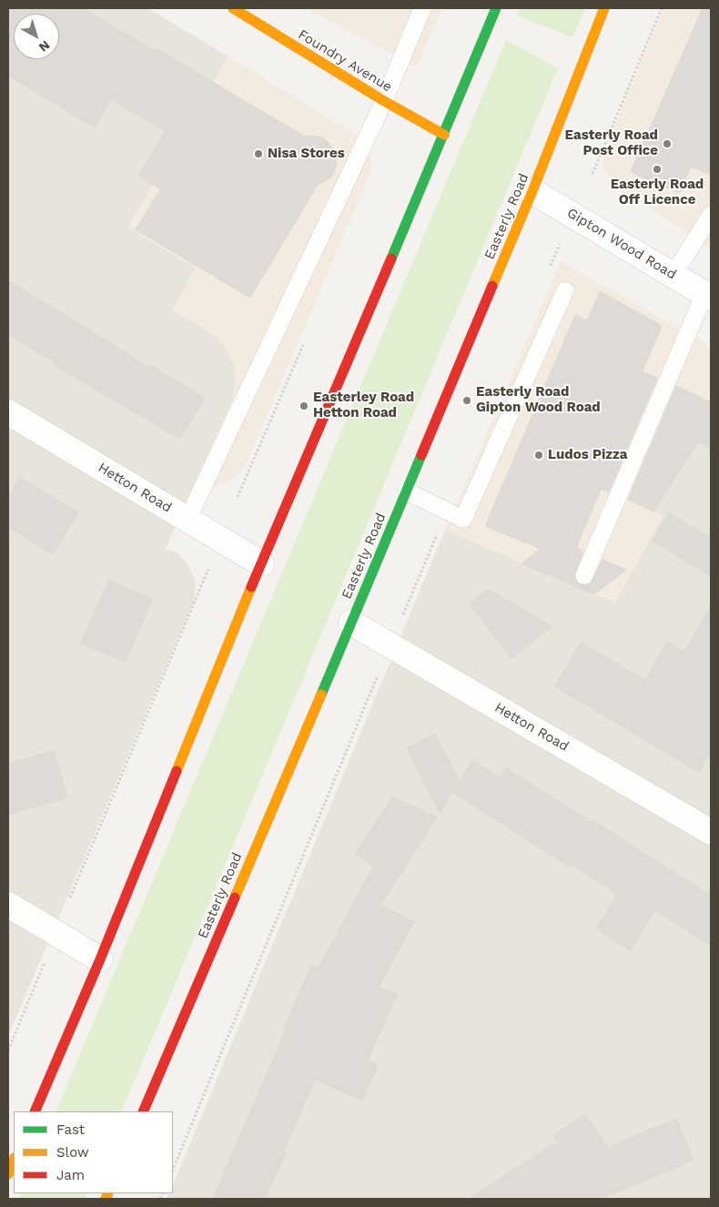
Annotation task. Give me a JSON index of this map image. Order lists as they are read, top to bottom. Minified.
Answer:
{"streets":{"main road":["Foundry Avenue","Easterly Road"],"street":["Gipton Wood Road","Hetton Road"]},"crossings":[["Easterly Road","Gipton Wood Road"],["Easterly Road","Hetton Road"]],"places":["Easterly Road Post Office","Nisa Stores","Easterly Road Off Licence","Easterly Road Gipton Wood Road","Easterley Road Hetton Road","Ludos Pizza"],"legend":["Fast","Slow","Jam"],"north":"bottom right"}
